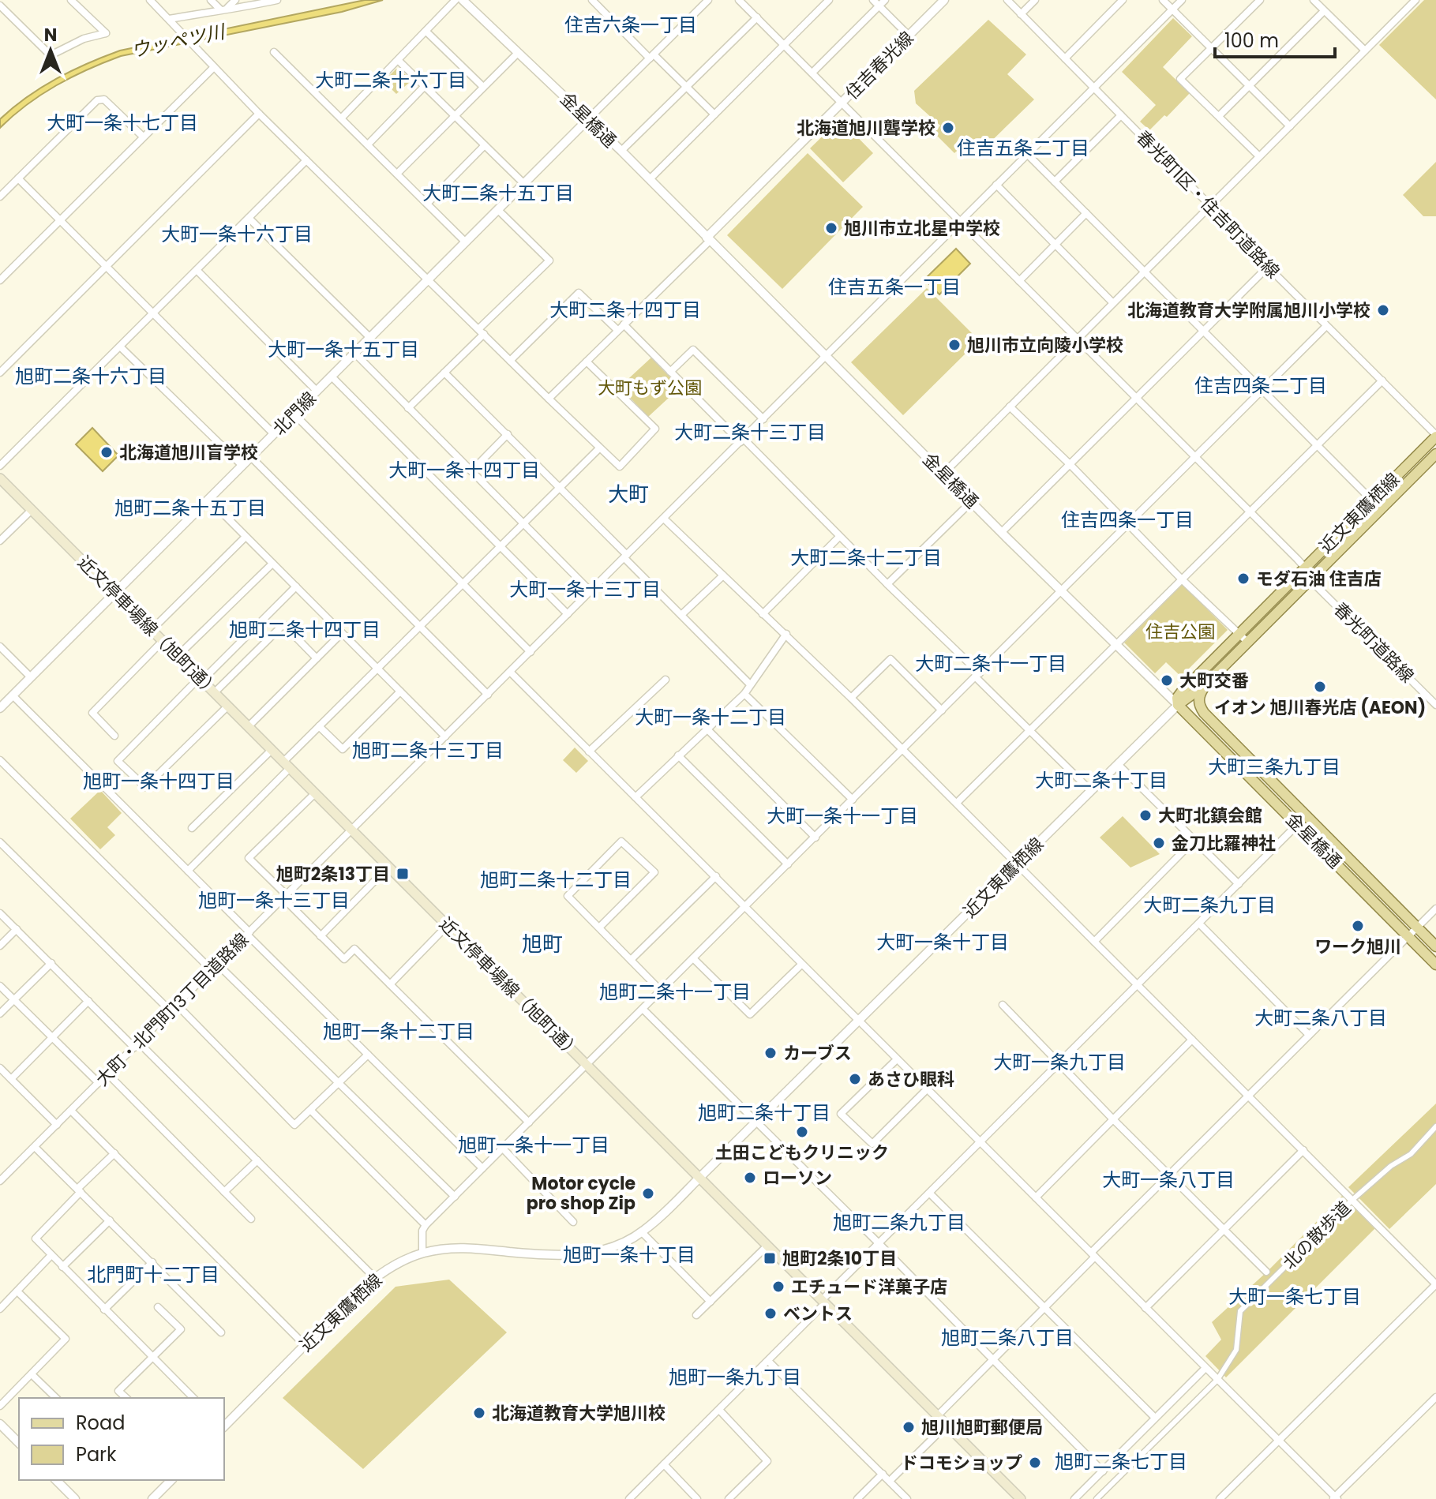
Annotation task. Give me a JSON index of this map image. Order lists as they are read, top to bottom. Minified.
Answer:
{"streets":{"main road":["金星橋通","近文東鷹栖線","近文停車場線（旭町通）"],"street":["住吉春光線","春光町1区・住吉町道路線","北門線","春光町道路線","大町・北門町13丁目道路線","北の散歩道"]},"crossings":[["住吉春光線","金星橋通"],["金星橋通","北門線"],["金星橋通","近文東鷹栖線"],["金星橋通","大町・北門町13丁目道路線"],["春光町1区・住吉町道路線","近文東鷹栖線"],["春光町1区・住吉町道路線","大町・北門町13丁目道路線"],["北門線","近文停車場線（旭町通）"],["近文東鷹栖線","近文停車場線（旭町通）"],["近文東鷹栖線","春光町道路線"],["近文停車場線（旭町通）","大町・北門町13丁目道路線"]],"districts":["住吉六条一丁目","大町二条十六丁目","大町一条十七丁目","住吉五条二丁目","大町二条十五丁目","大町一条十六丁目","住吉五条一丁目","大町二条十四丁目","大町一条十五丁目","旭町二条十六丁目","住吉四条二丁目","大町二条十三丁目","大町一条十四丁目","大町","旭町二条十五丁目","住吉四条一丁目","大町二条十二丁目","大町一条十三丁目","旭町二条十四丁目","大町二条十一丁目","大町一条十二丁目","旭町二条十三丁目","大町三条九丁目","大町二条十丁目","旭町一条十四丁目","大町一条十一丁目","旭町二条十二丁目","旭町一条十三丁目","大町二条九丁目","大町一条十丁目","旭町","旭町二条十一丁目","大町二条八丁目","旭町一条十二丁目","大町一条九丁目","旭町二条十丁目","旭町一条十一丁目","大町一条八丁目","旭町二条九丁目","旭町一条十丁目","北門町十二丁目","大町一条七丁目","旭町二条八丁目","旭町一条九丁目","旭町二条七丁目"],"water":["ウッペツ川"],"parks":["大町もず公園","住吉公園"],"places":{"other":["北海道旭川聾学校","旭川市立北星中学校","北海道教育大学附属旭川小学校","旭川市立向陵小学校","北海道旭川盲学校","モダ石油 住吉店","大町交番","イオン 旭川春光店 (AEON)","大町北鎮会館","金刀比羅神社","ワーク旭川","カーブス","あさひ眼科","土田こどもクリニック","ローソン","Motor cycle pro shop Zip","エチュード洋菓子店","ベントス","北海道教育大学旭川校","旭川旭町郵便局","ドコモショップ"],"transit":["旭町2条13丁目","旭町2条10丁目"]},"legend":["Road","Park"],"scale_bar":"100 m","north":"top"}
